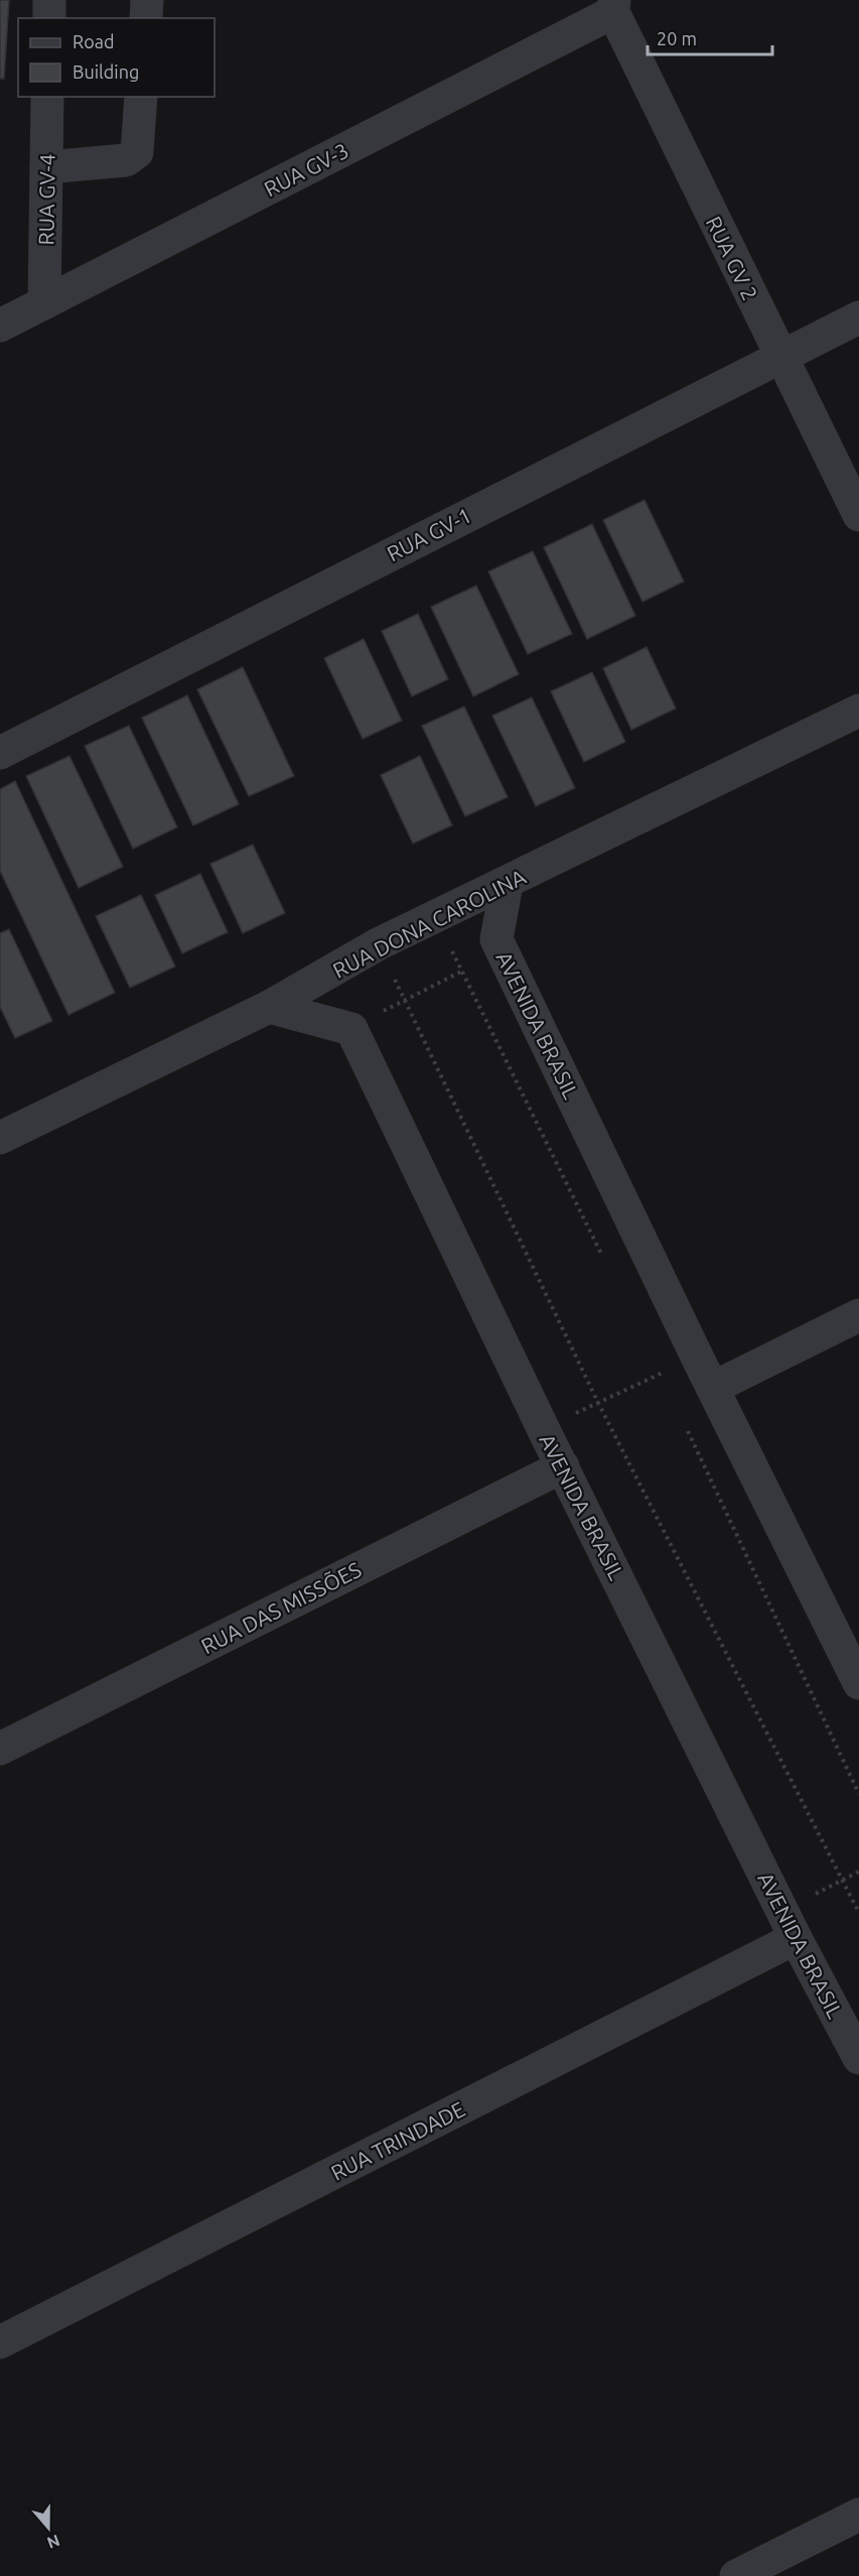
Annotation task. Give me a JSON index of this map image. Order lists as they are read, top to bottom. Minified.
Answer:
{"streets":{"street":["RUA GV-3","RUA GV-4","RUA GV 2","RUA GV-1","RUA DONA CAROLINA","AVENIDA BRASIL","RUA DAS MISSÕES","RUA TRINDADE"]},"crossings":[["RUA GV-3","RUA GV-4"],["RUA GV-3","RUA GV 2"],["RUA GV 2","RUA GV-1"],["RUA DONA CAROLINA","AVENIDA BRASIL"],["AVENIDA BRASIL","RUA DAS MISSÕES"],["AVENIDA BRASIL","RUA TRINDADE"]],"legend":["Road","Building"],"scale_bar":"20 m","north":"bottom"}
